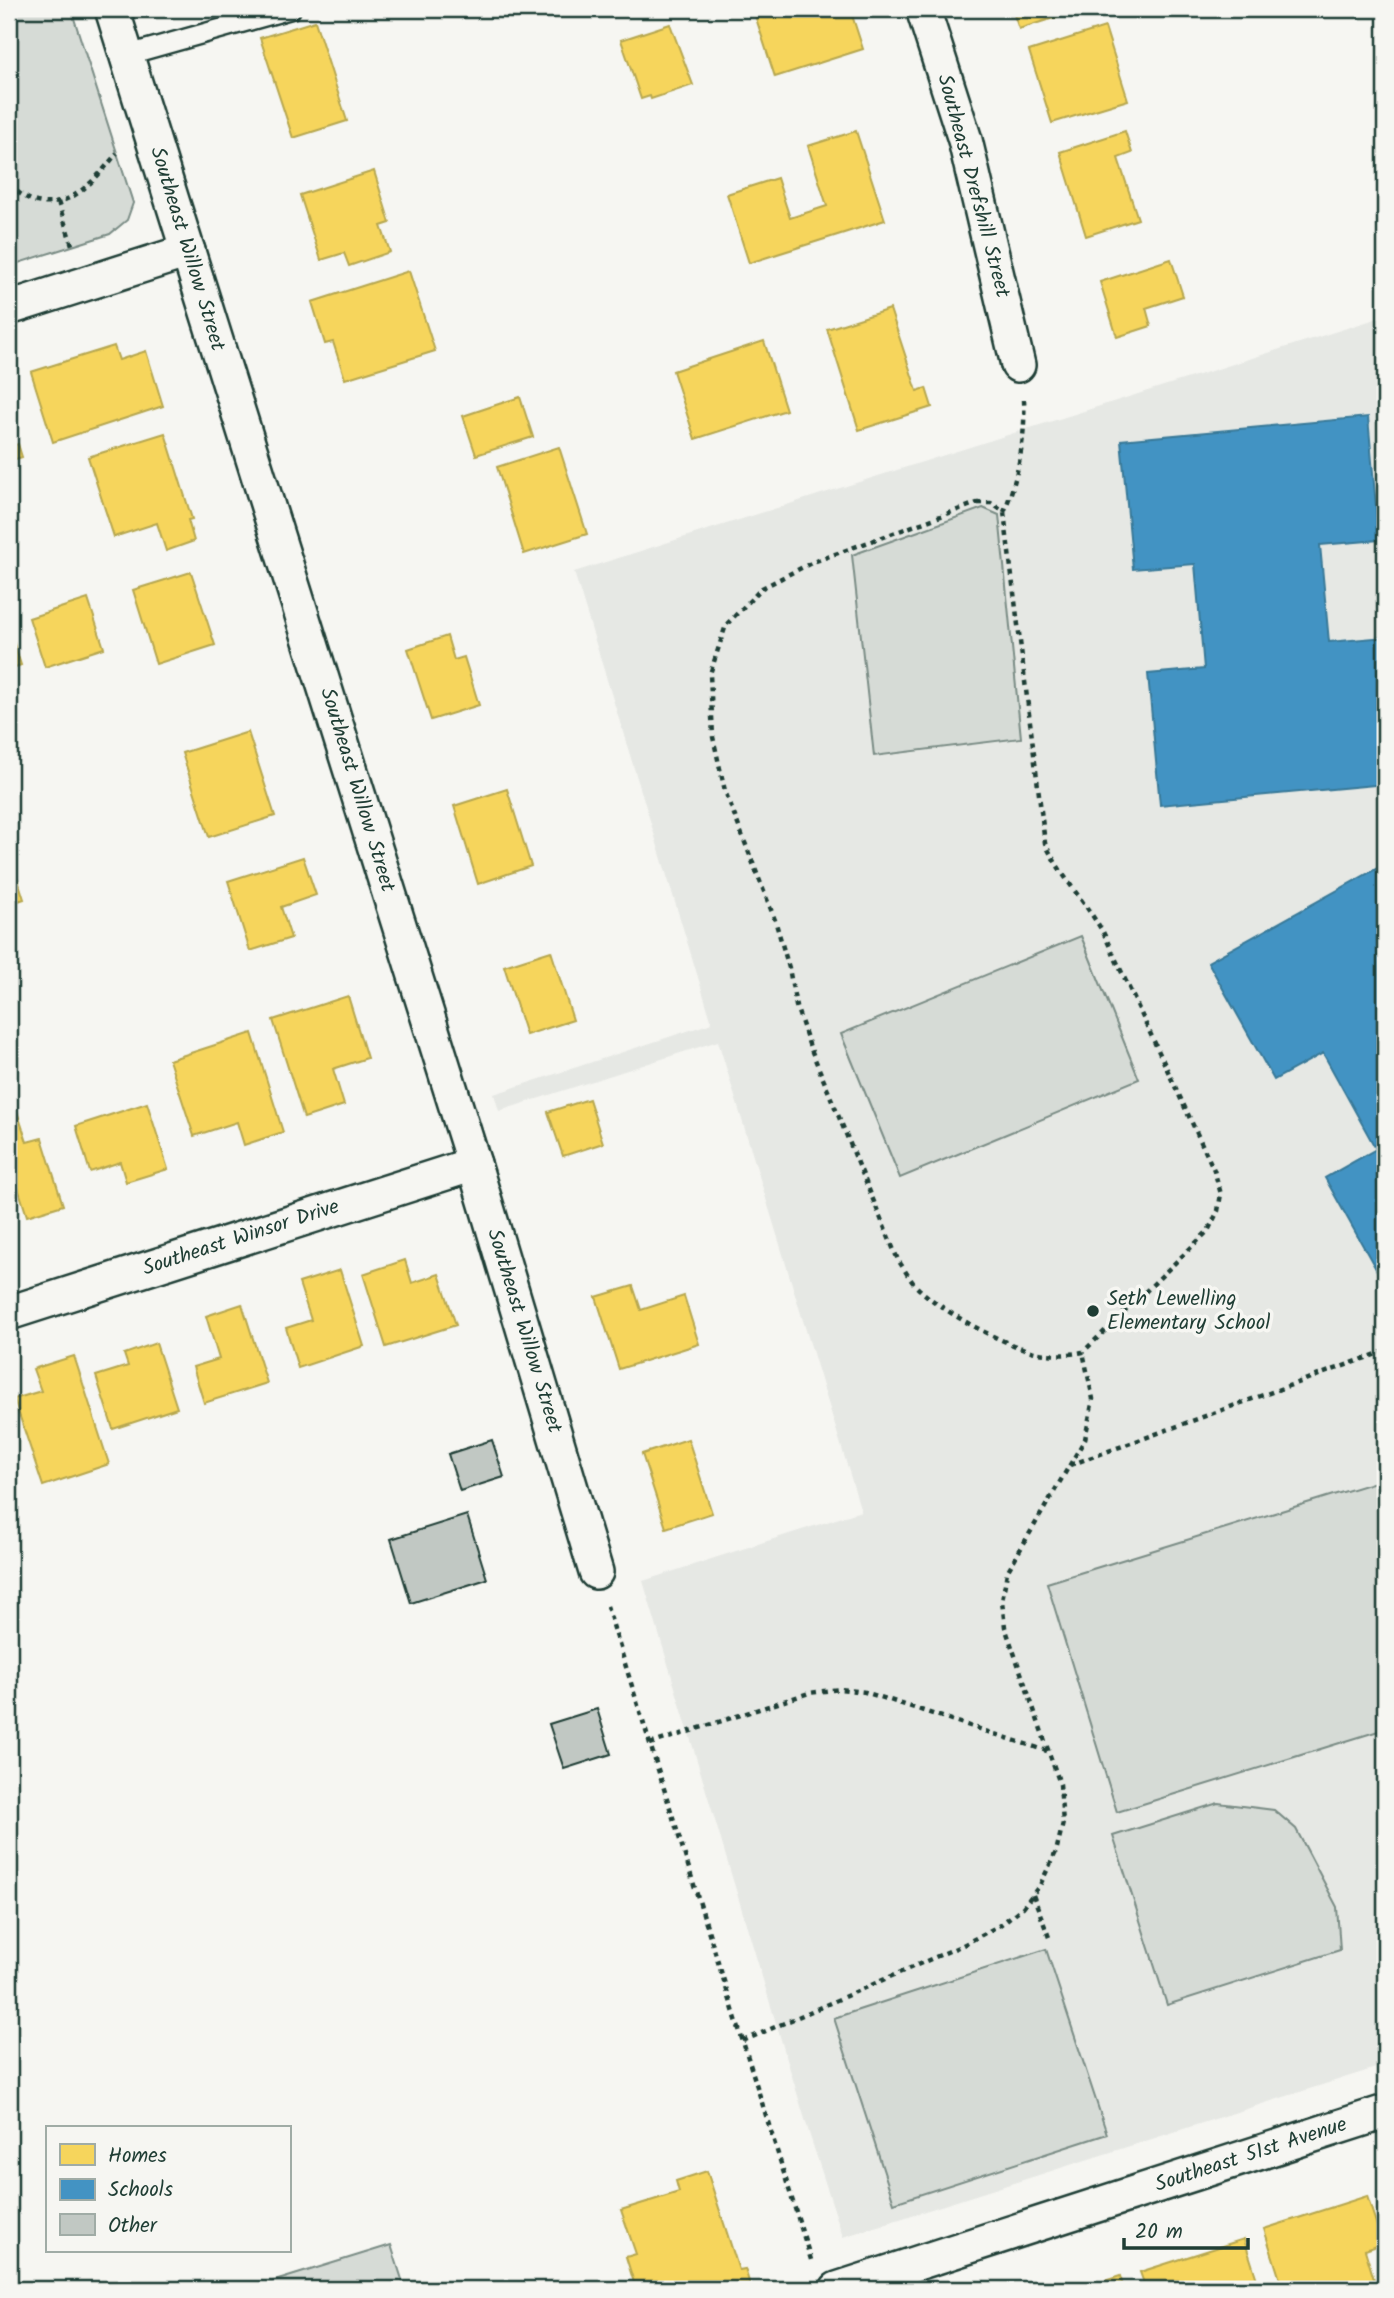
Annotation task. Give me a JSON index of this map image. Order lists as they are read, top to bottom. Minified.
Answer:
{"streets":{"street":["Southeast Drefshill Street","Southeast Willow Street","Southeast Winsor Drive","Southeast 51st Avenue"]},"crossings":[["Southeast Willow Street","Southeast Winsor Drive"]],"places":["Seth Lewelling Elementary School"],"legend":["Homes","Schools","Other"],"scale_bar":"20 m"}
